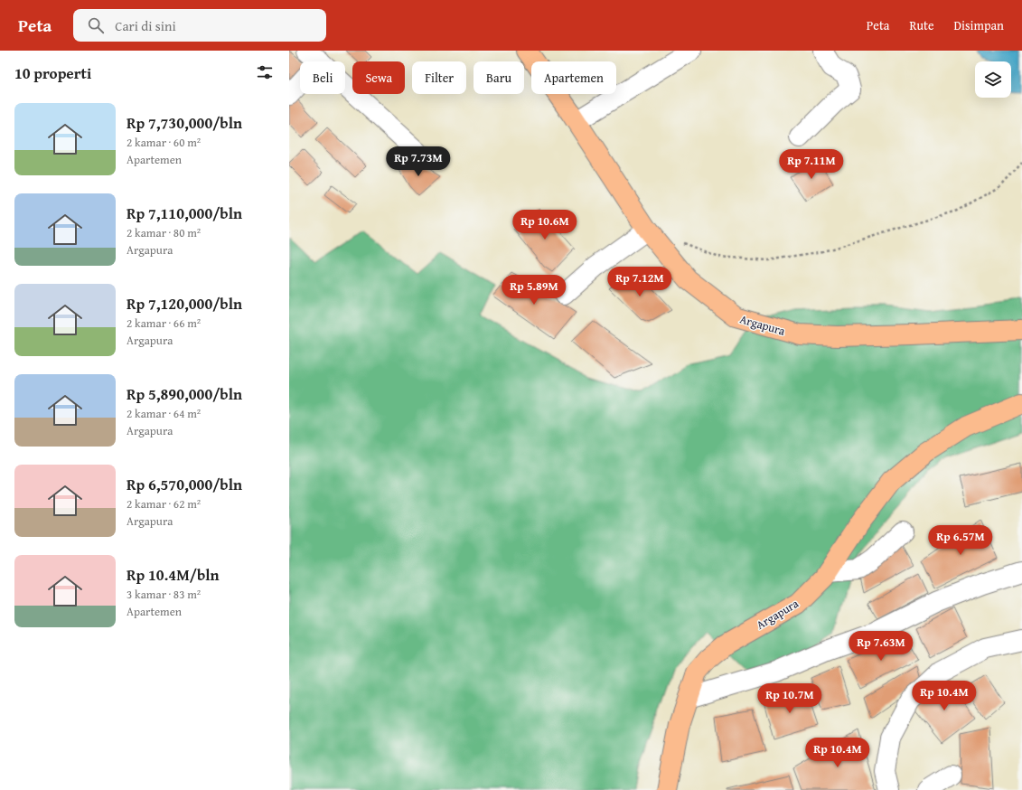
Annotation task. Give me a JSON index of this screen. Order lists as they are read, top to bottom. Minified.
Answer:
{"streets":{"highway":["Argapura"]},"page":{"header":"Peta","search":"Cari di sini","nav":["Peta","Rute","Disimpan"],"heading":"10 properti","chip":["Beli","Sewa","Filter","Baru","Apartemen"],"list":[{"name":"Rp 7,730,000/bln","note":"2 kamar · 60 m² · Apartemen"},{"name":"Rp 7,110,000/bln","note":"2 kamar · 80 m² · Argapura"},{"name":"Rp 7,120,000/bln","note":"2 kamar · 66 m² · Argapura"},{"name":"Rp 5,890,000/bln","note":"2 kamar · 64 m² · Argapura"},{"name":"Rp 6,570,000/bln","note":"2 kamar · 62 m² · Argapura"},{"name":"Rp 10.4M/bln","note":"3 kamar · 83 m² · Apartemen"}],"price":["Rp 7.73M","Rp 7.11M","Rp 10.6M","Rp 7.12M","Rp 5.89M","Rp 6.57M","Rp 7.63M","Rp 10.4M","Rp 10.7M","Rp 10.4M"]}}
